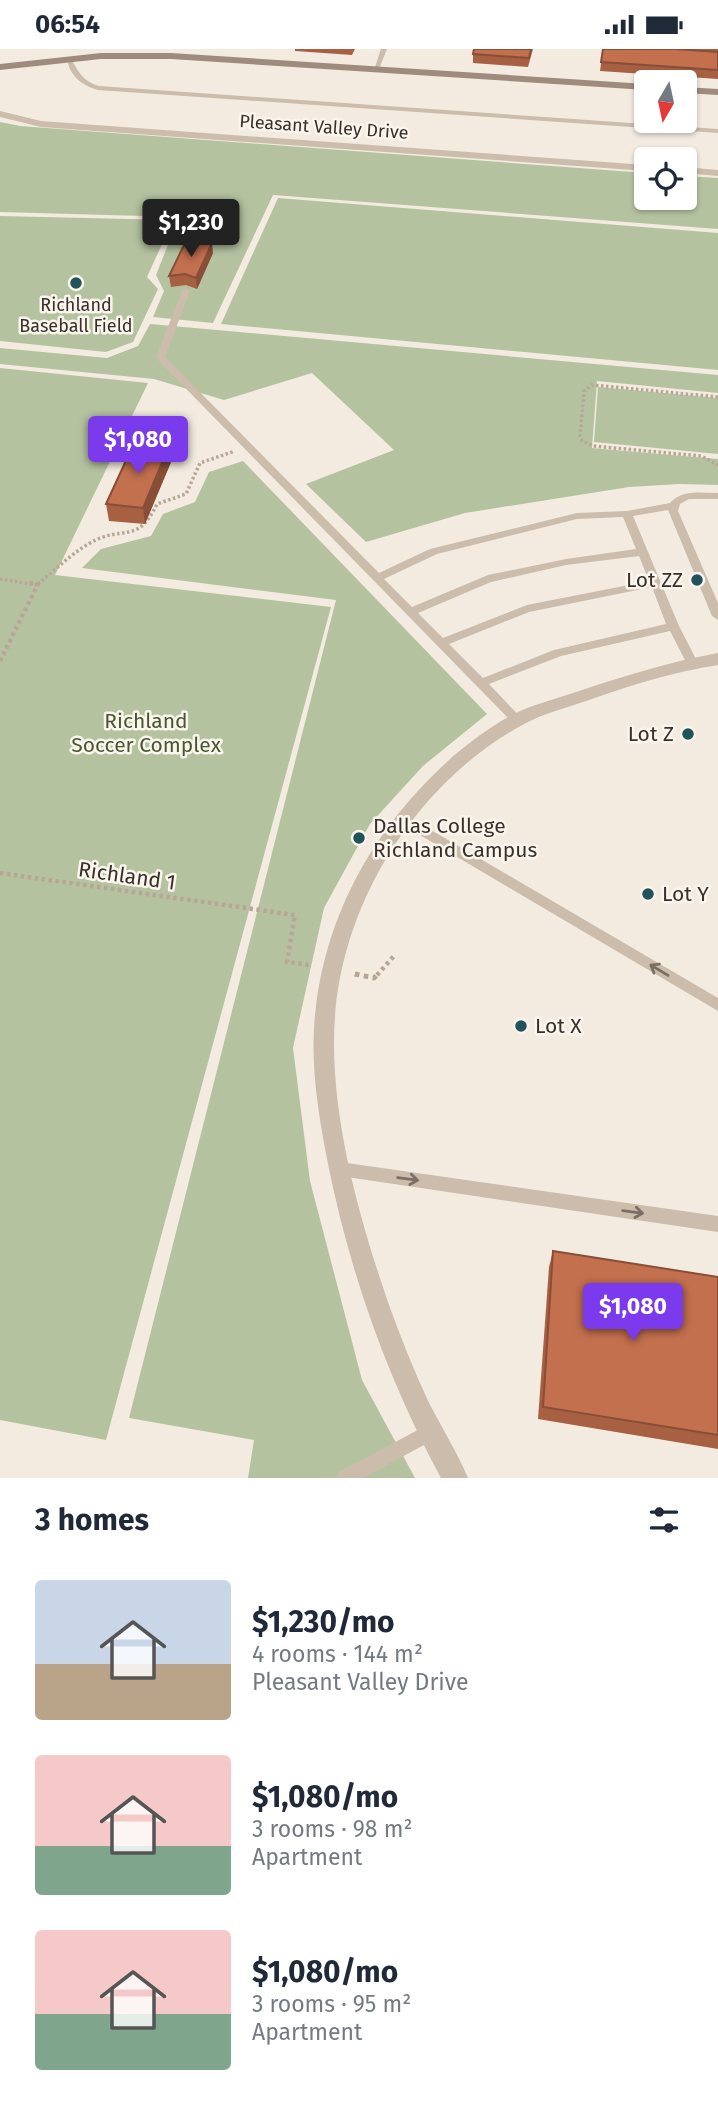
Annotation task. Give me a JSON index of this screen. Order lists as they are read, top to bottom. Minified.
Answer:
{"streets":{"street":["Pleasant Valley Drive"],"path":["Richland 1"]},"parks":["Richland Soccer Complex"],"places":["Richland Baseball Field","Lot ZZ","Lot Z","Dallas College Richland Campus","Lot Y","Lot X"],"north":"bottom","page":{"status":"06:54","price":["$1,230","$1,080","$1,080"],"heading":"3 homes","list":[{"name":"$1,230/mo","note":"4 rooms · 144 m² · Pleasant Valley Drive"},{"name":"$1,080/mo","note":"3 rooms · 98 m² · Apartment"},{"name":"$1,080/mo","note":"3 rooms · 95 m² · Apartment"}]}}
